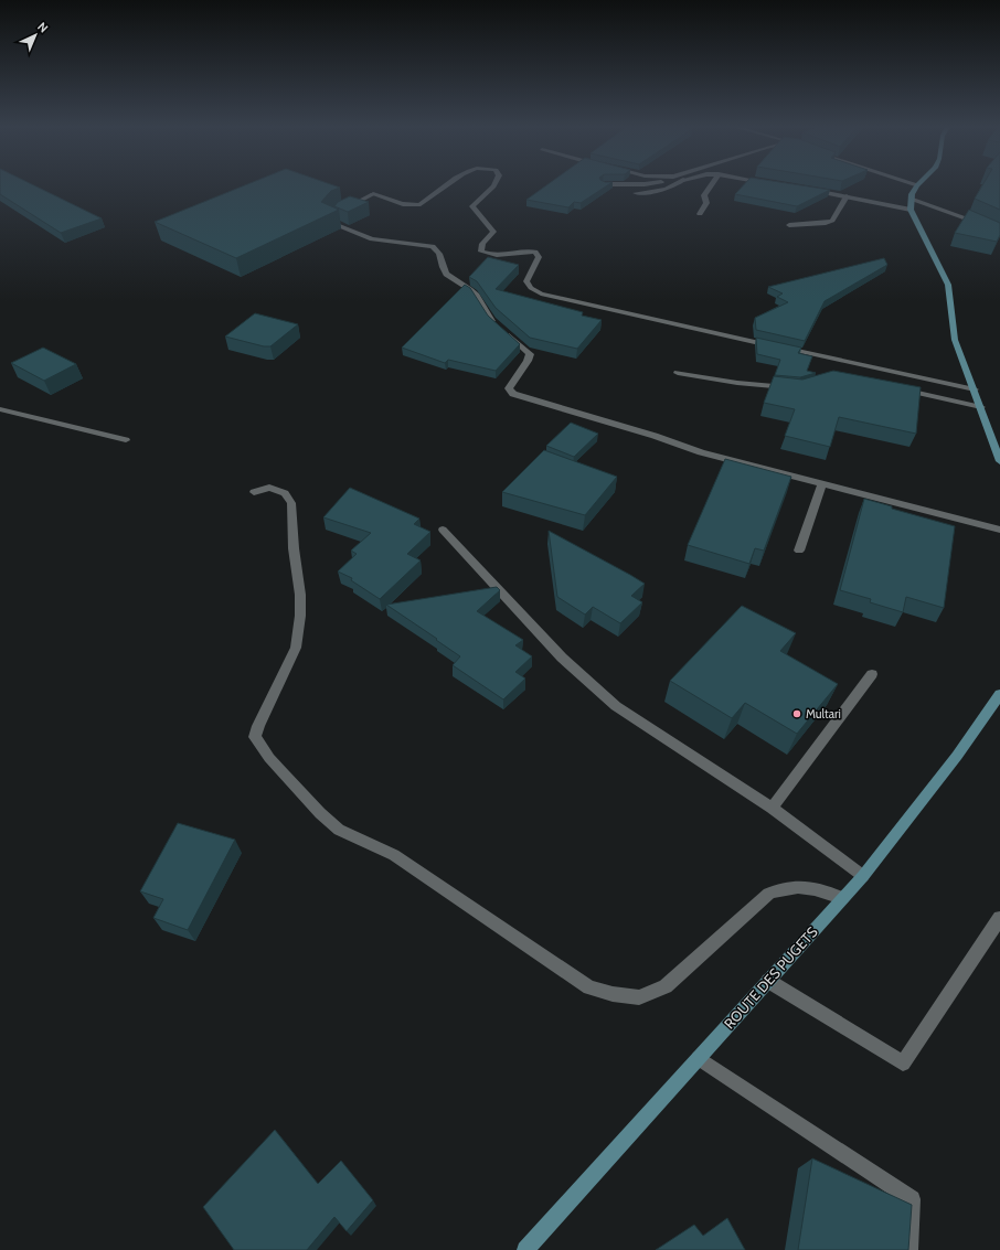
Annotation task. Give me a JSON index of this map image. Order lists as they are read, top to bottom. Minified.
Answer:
{"streets":{"main road":["ROUTE DES PUGETS"]},"places":["Multari"],"north":"top right"}
